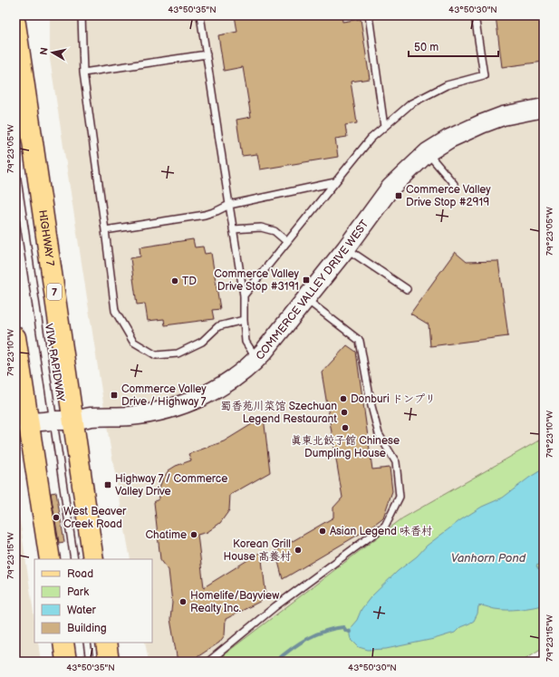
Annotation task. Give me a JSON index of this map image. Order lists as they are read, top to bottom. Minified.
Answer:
{"streets":{"main road":["HIGHWAY 7","7"],"street":["COMMERCE VALLEY DRIVE WEST"],"lane":["VIVA RAPIDWAY"]},"crossings":[["HIGHWAY 7","COMMERCE VALLEY DRIVE WEST"],["HIGHWAY 7","VIVA RAPIDWAY"],["COMMERCE VALLEY DRIVE WEST","VIVA RAPIDWAY"]],"water":["Vanhorn Pond"],"places":{"transit":["Commerce Valley Drive Stop #2919","Commerce Valley Drive Stop #3191","Commerce Valley Drive / Highway 7","Highway 7 / Commerce Valley Drive"],"other":["TD","Donburi ドンプリ","蜀香苑川菜馆 Szechuan Legend Restaurant","真東北餃子館 Chinese Dumpling House","West Beaver Creek Road","Asian Legend 味香村","Chatime","Korean Grill House 髙養村","Homelife/Bayview Realty Inc."]},"legend":["Road","Park","Water","Building"],"scale_bar":"50 m","north":"left","coordinates":["43°50'35\"N","43°50'30\"N","79°23'05\"W","79°23'10\"W","79°23'15\"W"]}
